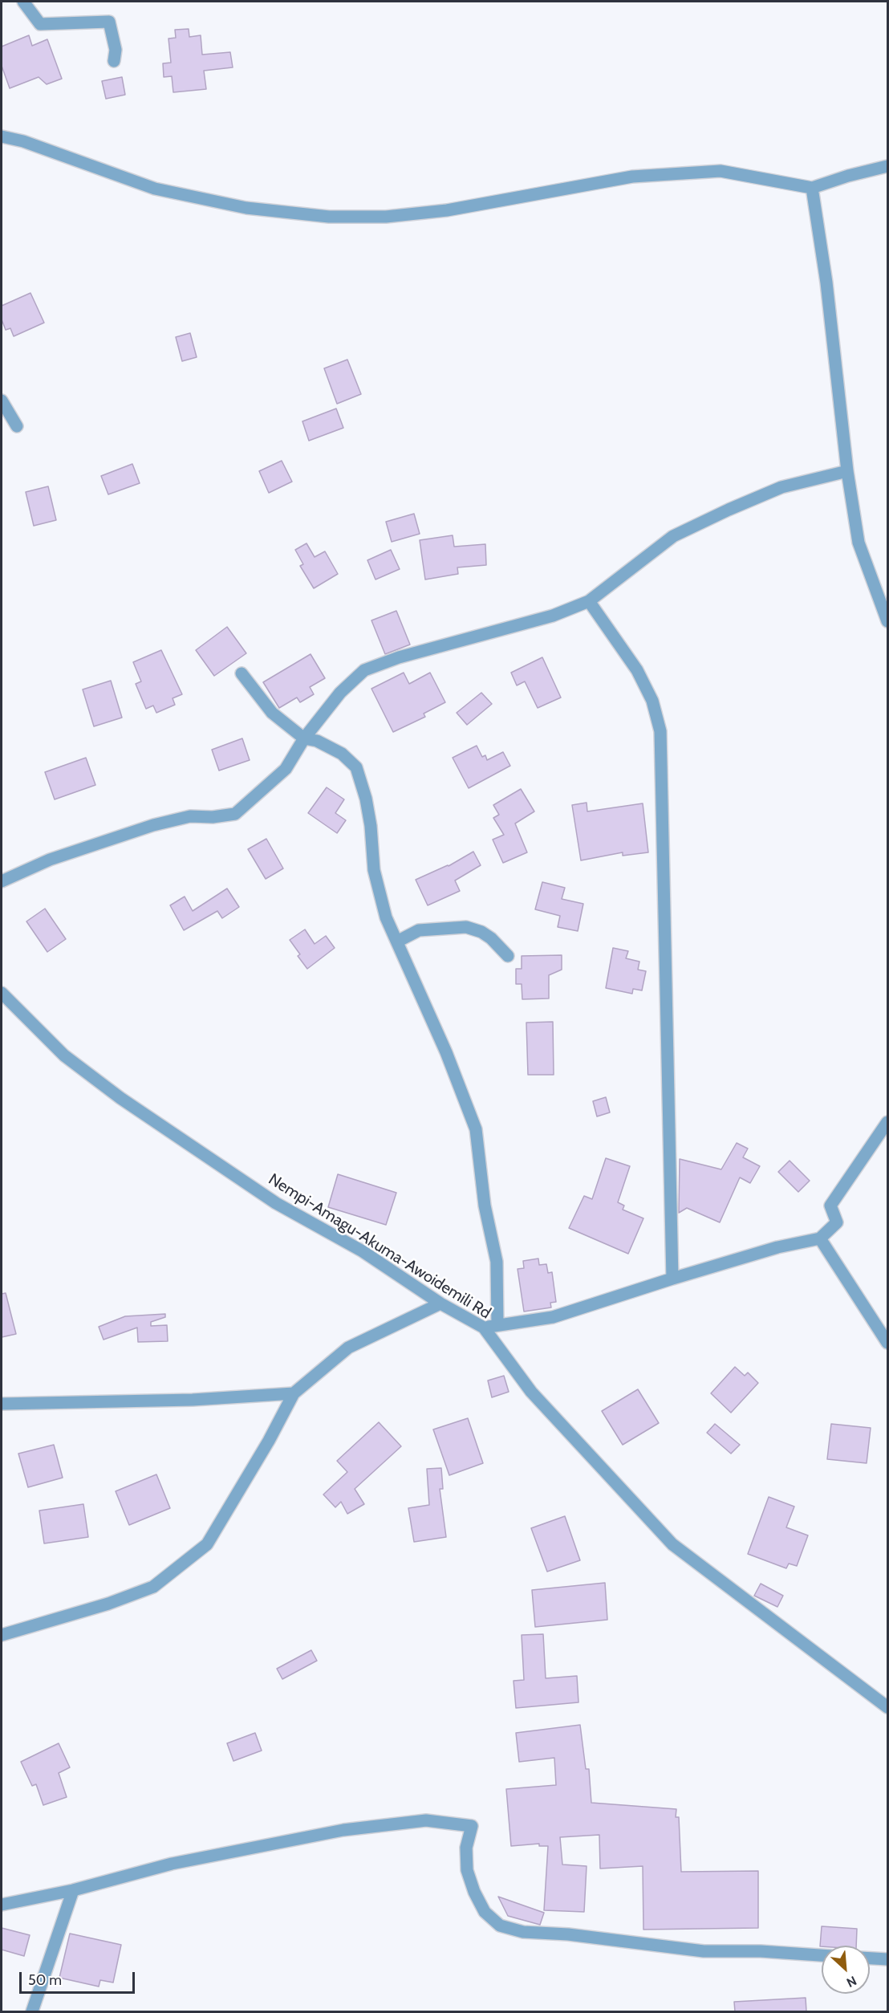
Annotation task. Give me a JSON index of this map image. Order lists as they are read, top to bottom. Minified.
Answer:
{"streets":{"street":["Nempi-Amagu-Akuma-Awoidemili Rd"]},"scale_bar":"50 m","north":"bottom right"}
